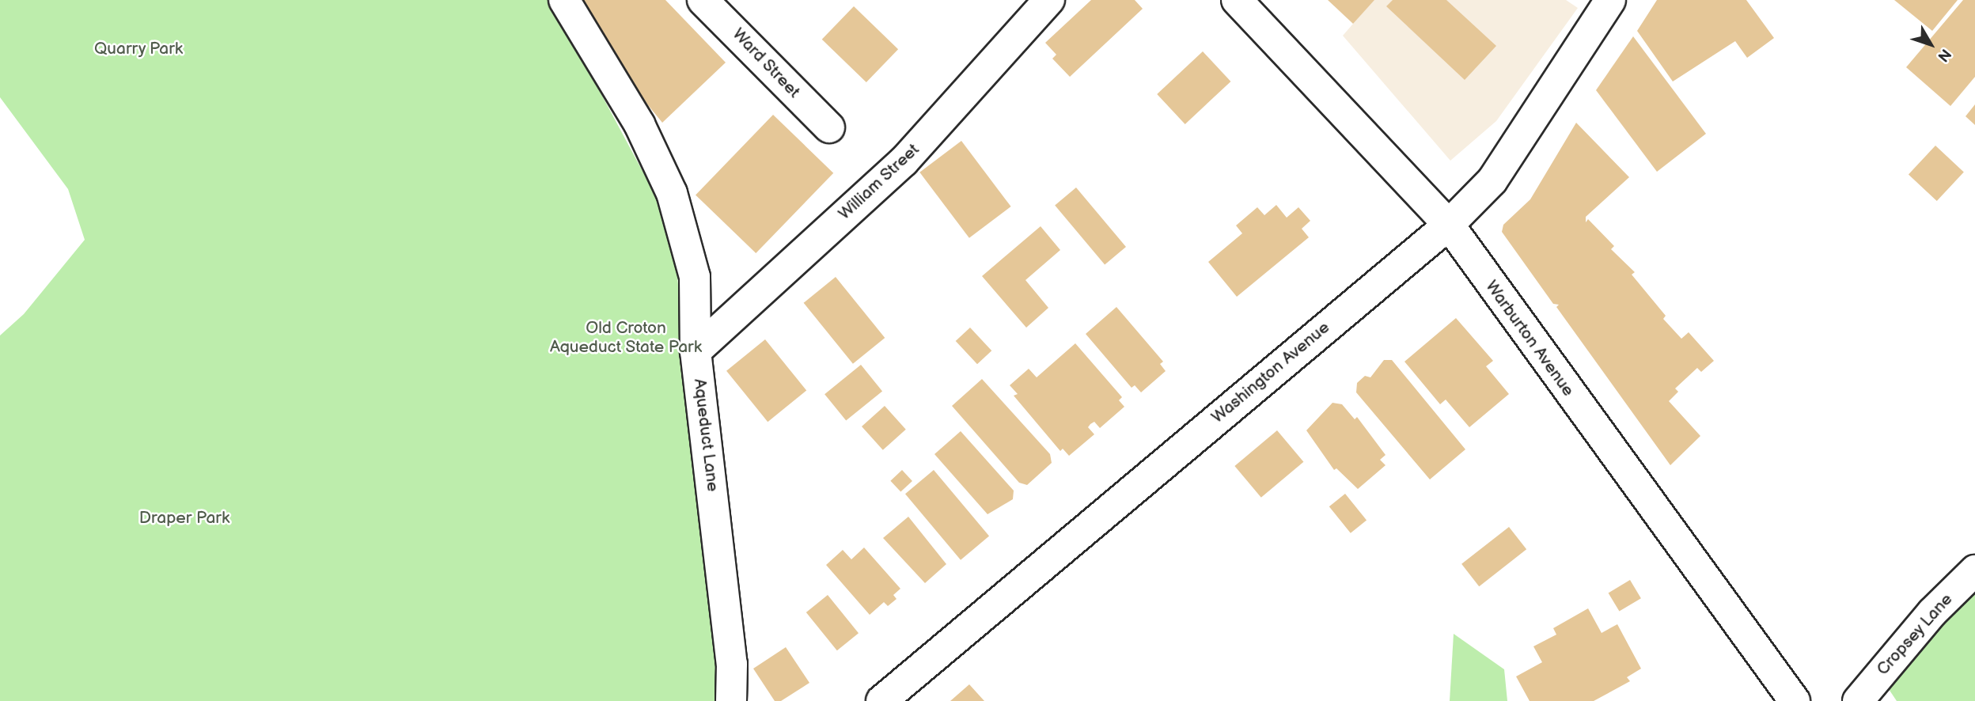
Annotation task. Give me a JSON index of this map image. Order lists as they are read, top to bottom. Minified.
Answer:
{"streets":{"street":["Ward Street","William Street","Warburton Avenue","Washington Avenue","Aqueduct Lane","Cropsey Lane"]},"crossings":[["William Street","Aqueduct Lane"],["Warburton Avenue","Washington Avenue"]],"parks":["Quarry Park","Old Croton Aqueduct State Park","Draper Park"],"north":"bottom right"}
